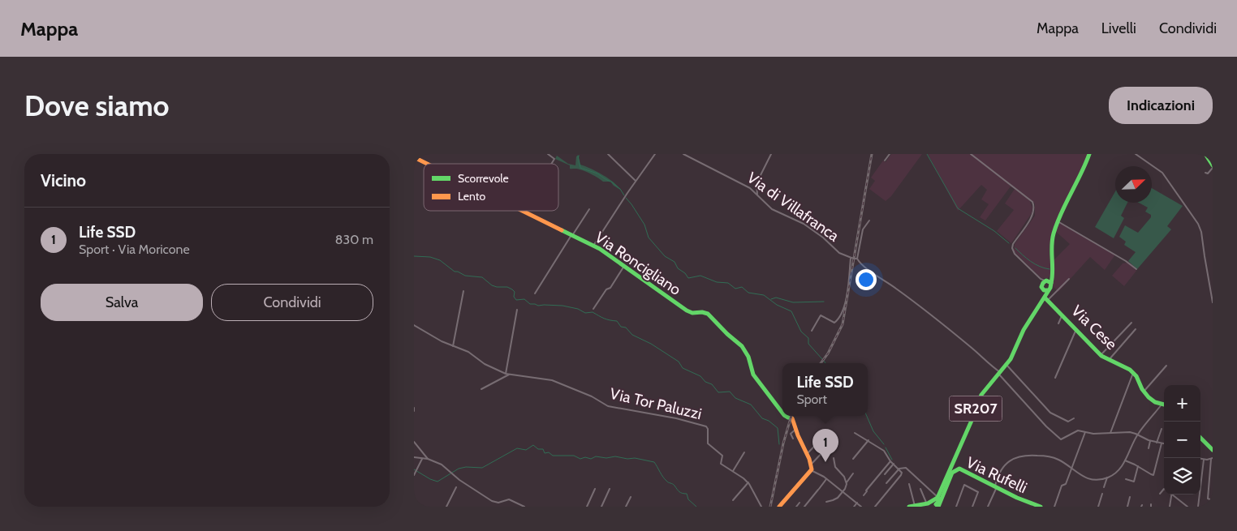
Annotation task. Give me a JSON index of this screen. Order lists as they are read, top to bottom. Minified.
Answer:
{"streets":{"street":["Via di Villafranca","Via Roncigliano","Via Cese","Via Tor Paluzzi","SR207","Via Rufelli"]},"crossings":[["Via Cese","SR207"],["SR207","Via Rufelli"]],"legend":["Scorrevole","Lento"],"north":"top right","page":{"header":"Mappa","nav":["Mappa","Livelli","Condividi"],"buttons":["Indicazioni",["Salva","Condividi"]],"title":"Dove siamo","heading":"Vicino","list":[{"mark":"1","name":"Life SSD","note":"Sport · Via Moricone","value":"830 m"}],"popup":["Life SSD","Sport"],"map_buttons":["+","−"],"pins":"1"}}
